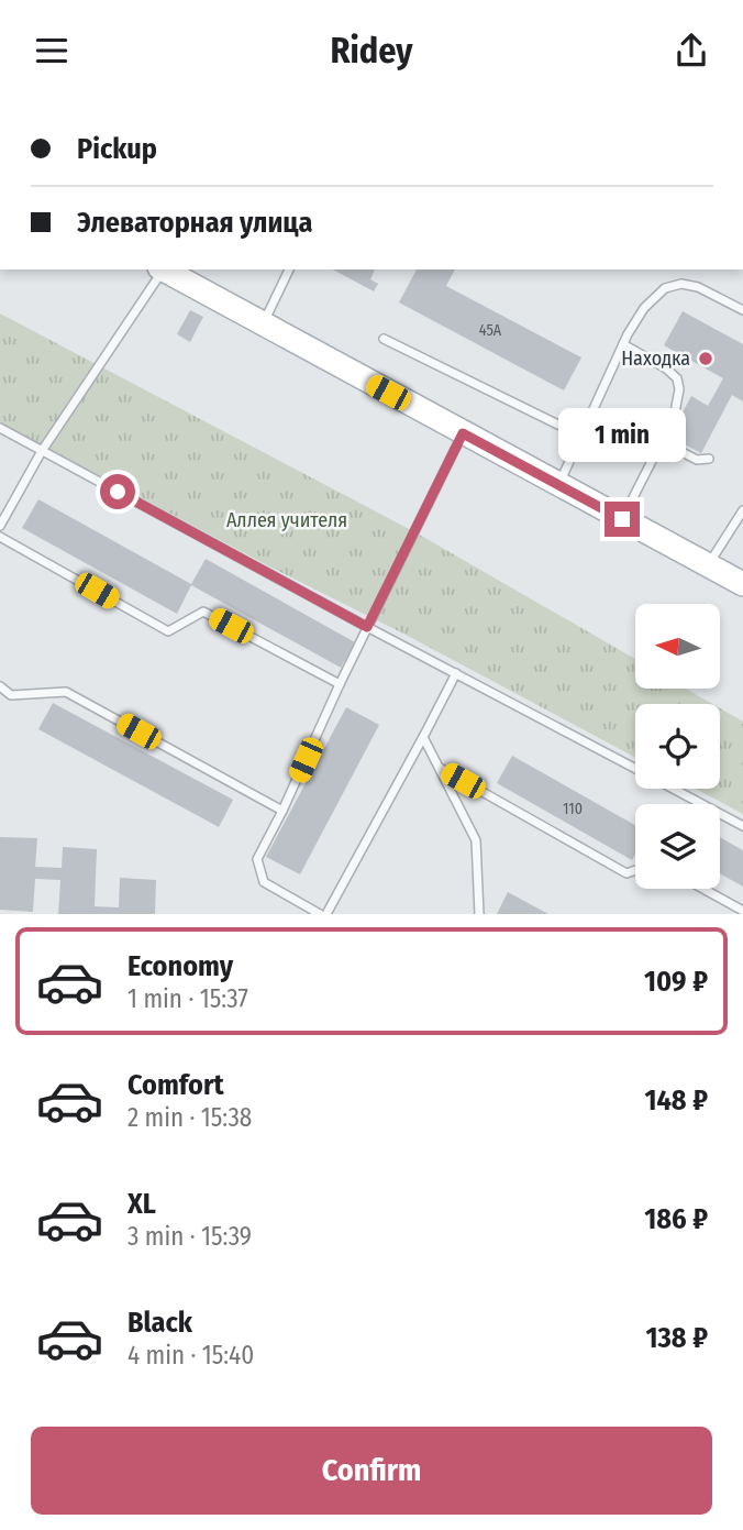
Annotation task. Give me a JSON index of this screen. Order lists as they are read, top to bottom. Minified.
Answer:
{"parks":["Аллея учителя"],"places":["Находка"],"house_numbers":["45А","110"],"north":"left","page":{"header":"Ridey","banner":["Pickup","Элеваторная улица"],"bubble":"1 min","list":[{"name":"Economy","note":"1 min · 15:37","value":"109 ₽"},{"name":"Comfort","note":"2 min · 15:38","value":"148 ₽"},{"name":"XL","note":"3 min · 15:39","value":"186 ₽"},{"name":"Black","note":"4 min · 15:40","value":"138 ₽"}],"buttons":"Confirm"}}
